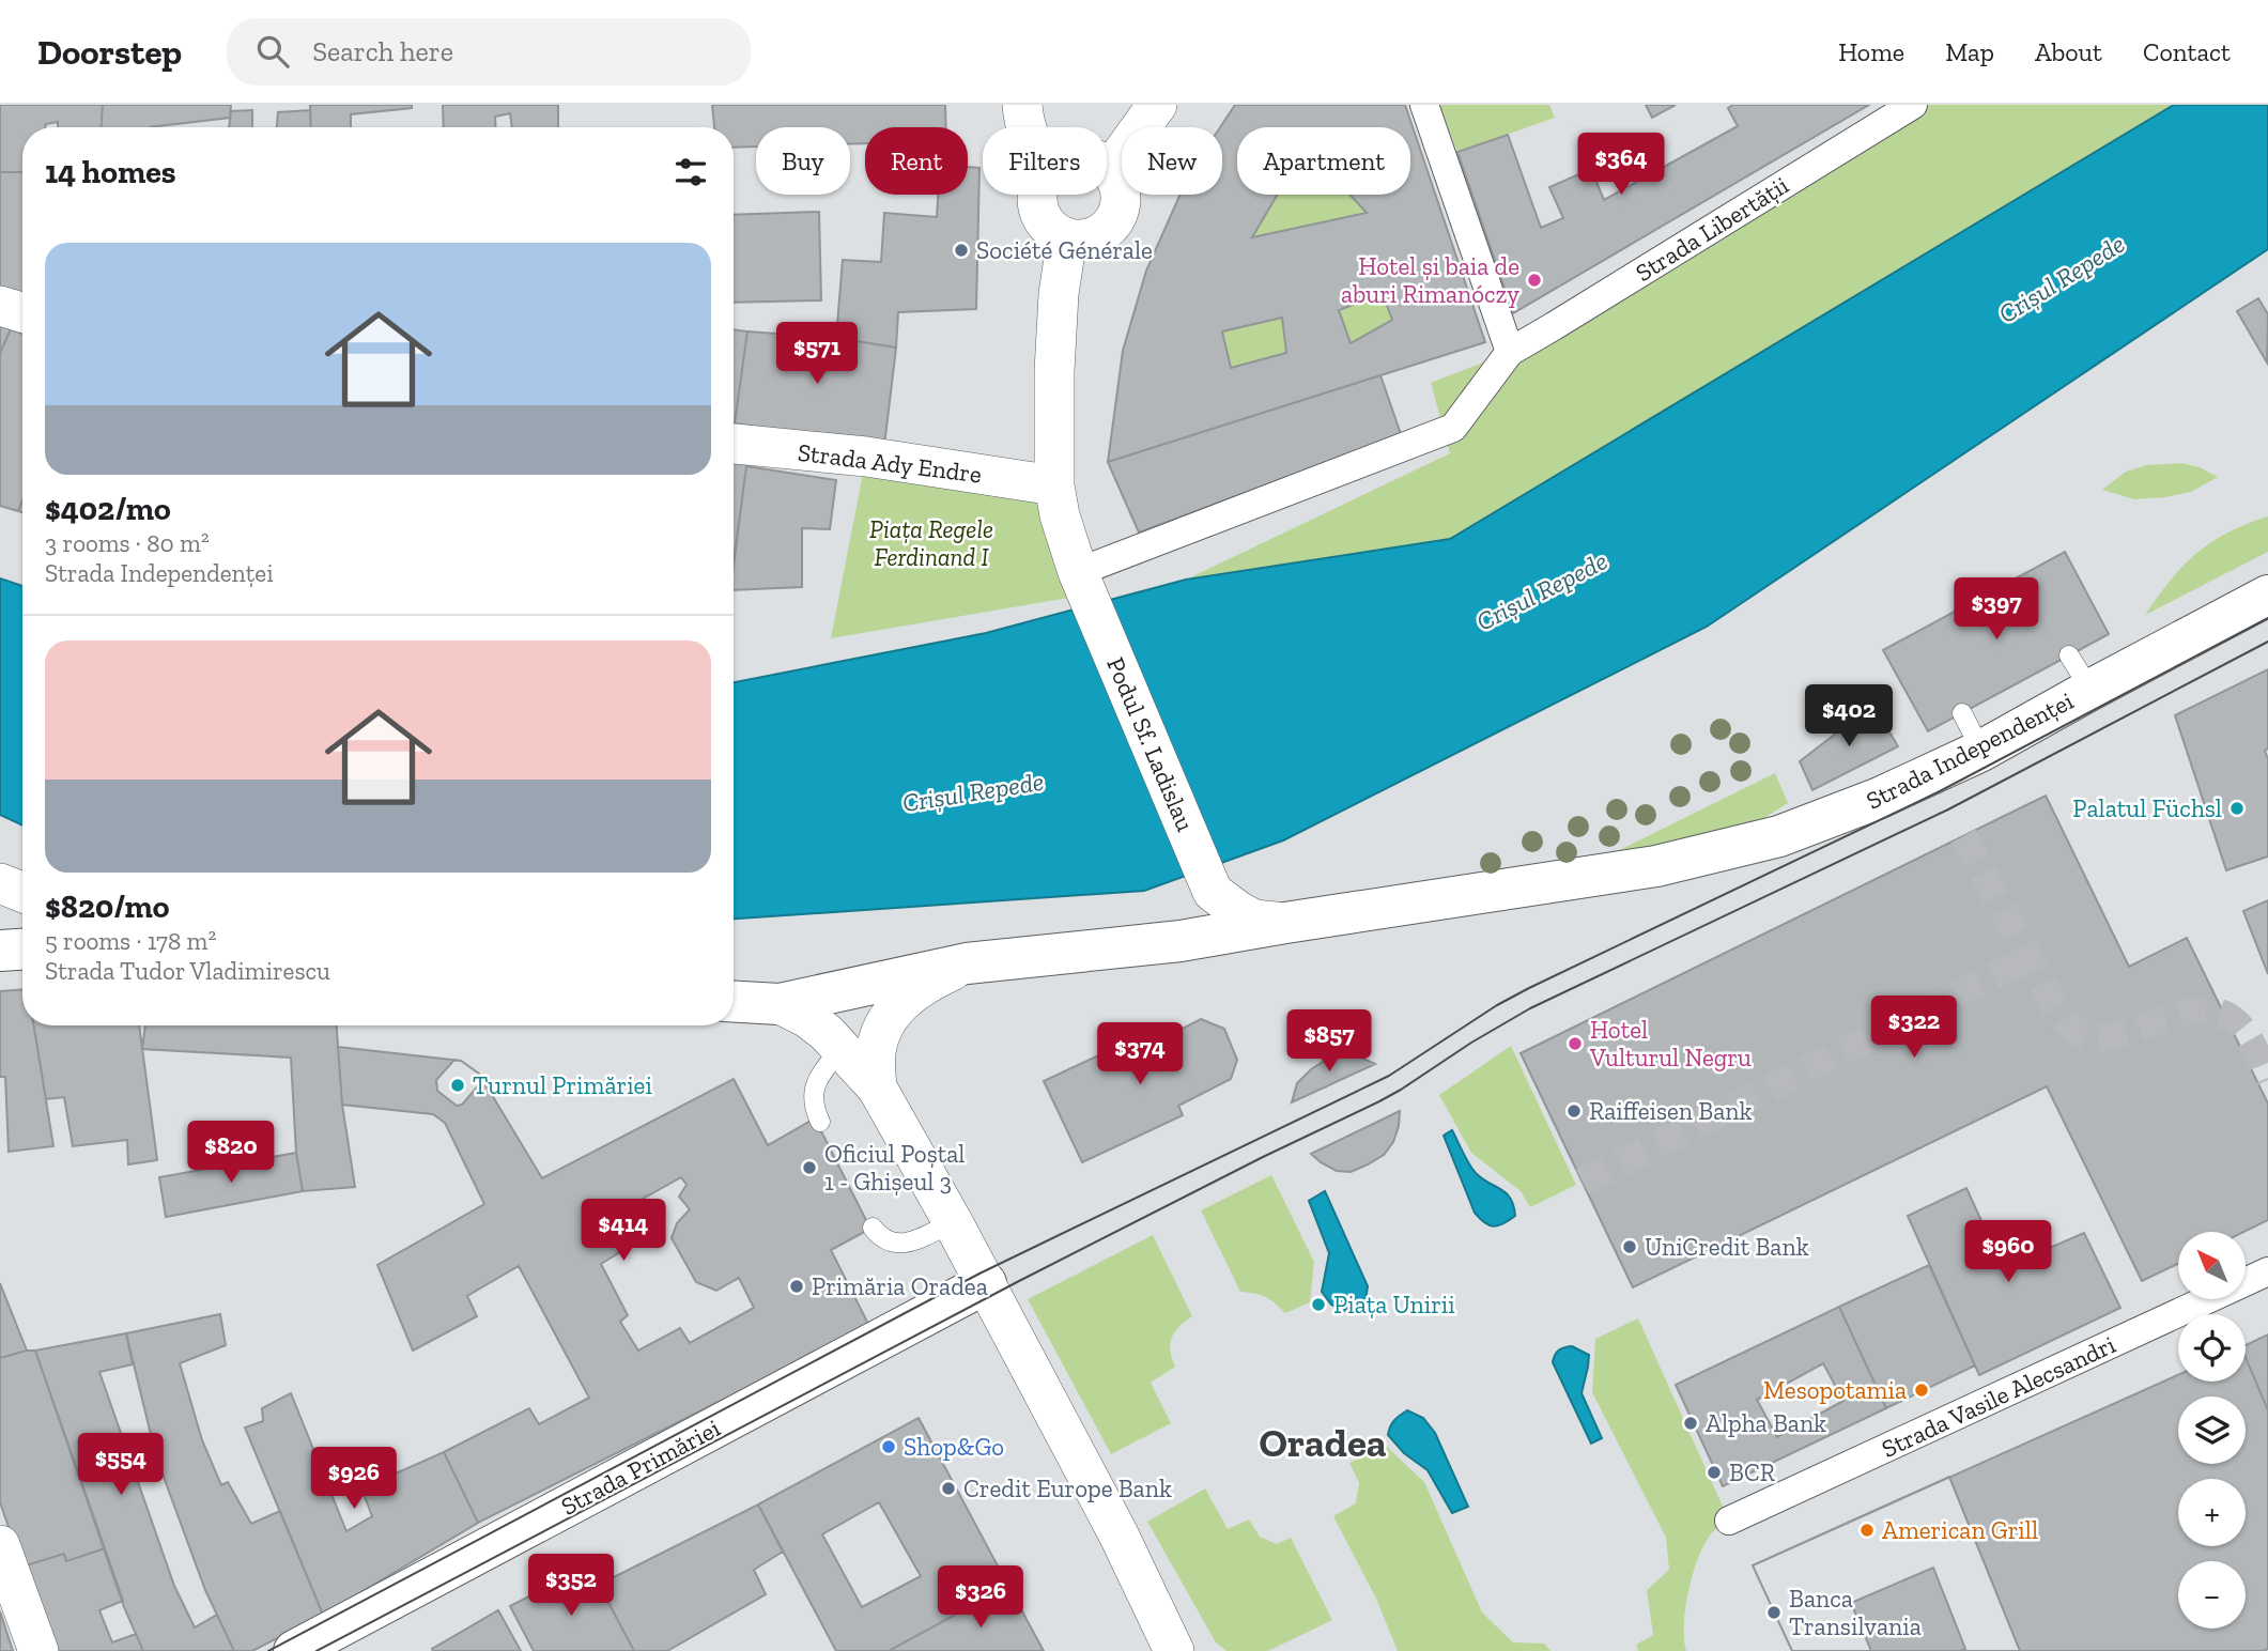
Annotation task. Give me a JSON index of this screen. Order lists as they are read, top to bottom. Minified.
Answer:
{"streets":{"street":["Strada Libertății","Strada Ady Endre","Podul Sf. Ladislau","Strada Independenței","Strada Vasile Alecsandri","Strada Primăriei"]},"districts":["Oradea"],"water":["Crișul Repede"],"parks":["Piața Regele Ferdinand I"],"places":["Société Générale","Hotel și baia de aburi Rimanóczy","Palatul Füchsl","Hotel Vulturul Negru","Turnul Primăriei","Raiffeisen Bank","Oficiul Poștal 1 - Ghișeul 3","UniCredit Bank","Primăria Oradea","Piața Unirii","Mesopotamia","Alpha Bank","Shop&Go","BCR","Credit Europe Bank","American Grill","Banca Transilvania"],"north":"top left","page":{"header":"Doorstep","search":"Search here","nav":["Home","Map","About","Contact"],"chip":["Buy","Rent","Filters","New","Apartment"],"heading":"14 homes","price":["$364","$571","$397","$402","$322","$857","$374","$820","$414","$960","$554","$926","$352","$326"],"list":[{"name":"$402/mo","note":"3 rooms · 80 m² · Strada Independenței"},{"name":"$820/mo","note":"5 rooms · 178 m² · Strada Tudor Vladimirescu"}],"map_buttons":["+","−"]}}
